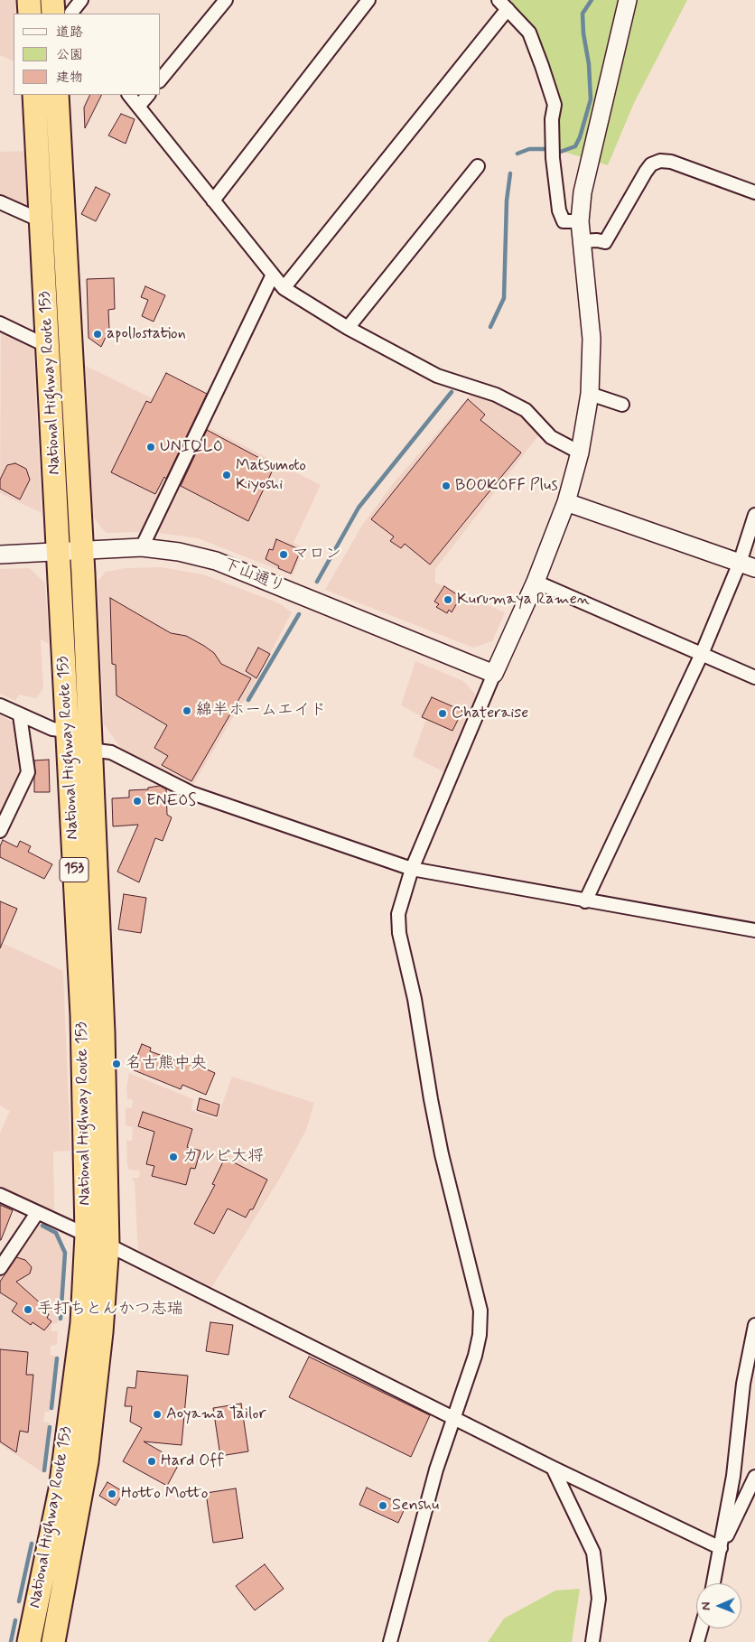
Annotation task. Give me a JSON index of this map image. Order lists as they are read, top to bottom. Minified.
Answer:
{"streets":{"highway":["National Highway Route 153","153"],"street":["下山通り"]},"crossings":[["National Highway Route 153","下山通り"]],"places":["apollostation","UNIQLO","Matsumoto Kiyoshi","BOOKOFF Plus","マロン","Kurumaya Ramen","綿半ホームエイド","Chateraise","ENEOS","名古熊中央","カルビ大将","手打ちとんかつ志瑞","Aoyama Tailor","Hard Off","Hotto Motto","Senshu"],"legend":["道路","公園","建物"],"north":"left"}
